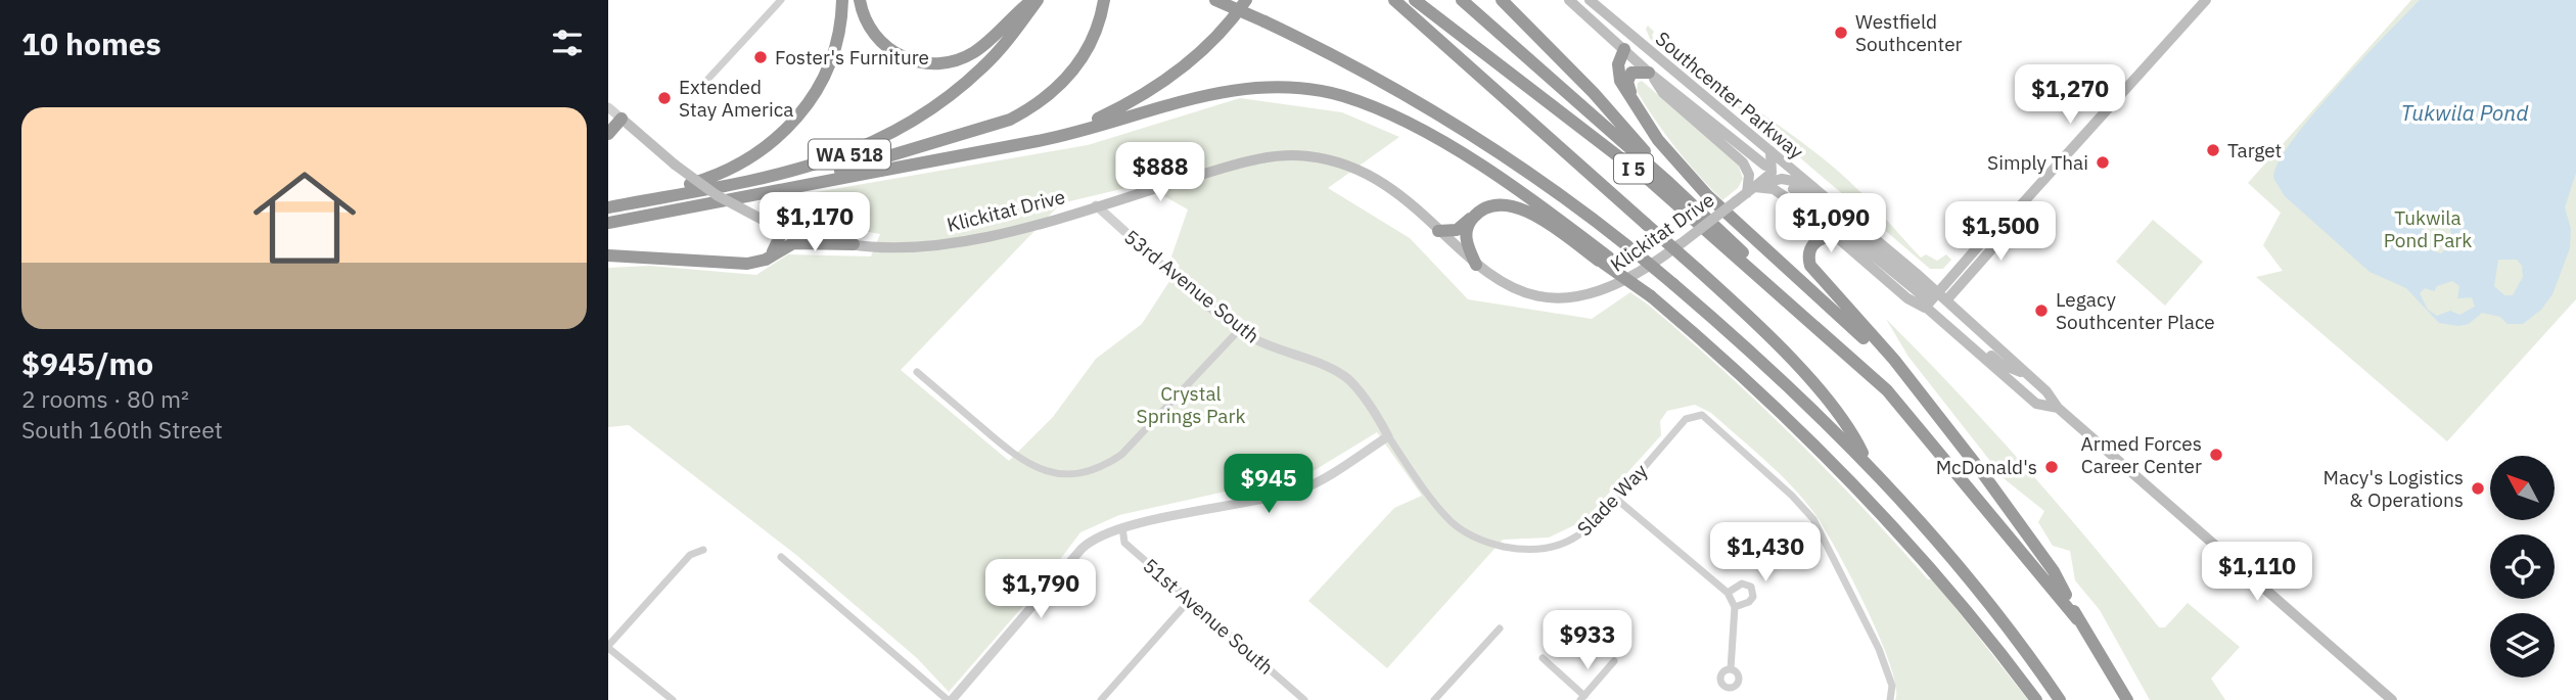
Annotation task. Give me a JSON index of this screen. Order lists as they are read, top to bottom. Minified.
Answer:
{"streets":{"highway":["WA 518","I 5"],"main road":["Southcenter Parkway","Klickitat Drive"],"street":["53rd Avenue South","Slade Way","51st Avenue South"]},"crossings":[["Southcenter Parkway","Klickitat Drive"],["Klickitat Drive","53rd Avenue South"],["53rd Avenue South","Slade Way"]],"water":["Tukwila Pond"],"parks":["Tukwila Pond Park","Crystal Springs Park"],"places":["Westfield Southcenter","Foster's Furniture","Extended Stay America","Target","Simply Thai","Legacy Southcenter Place","Armed Forces Career Center","McDonald's","Macy's Logistics & Operations"],"north":"top left","page":{"heading":"10 homes","price":["$1,270","$888","$1,170","$1,090","$1,500","$945","$1,430","$1,110","$1,790","$933"],"list":[{"name":"$945/mo","note":"2 rooms · 80 m² · South 160th Street"}]}}
